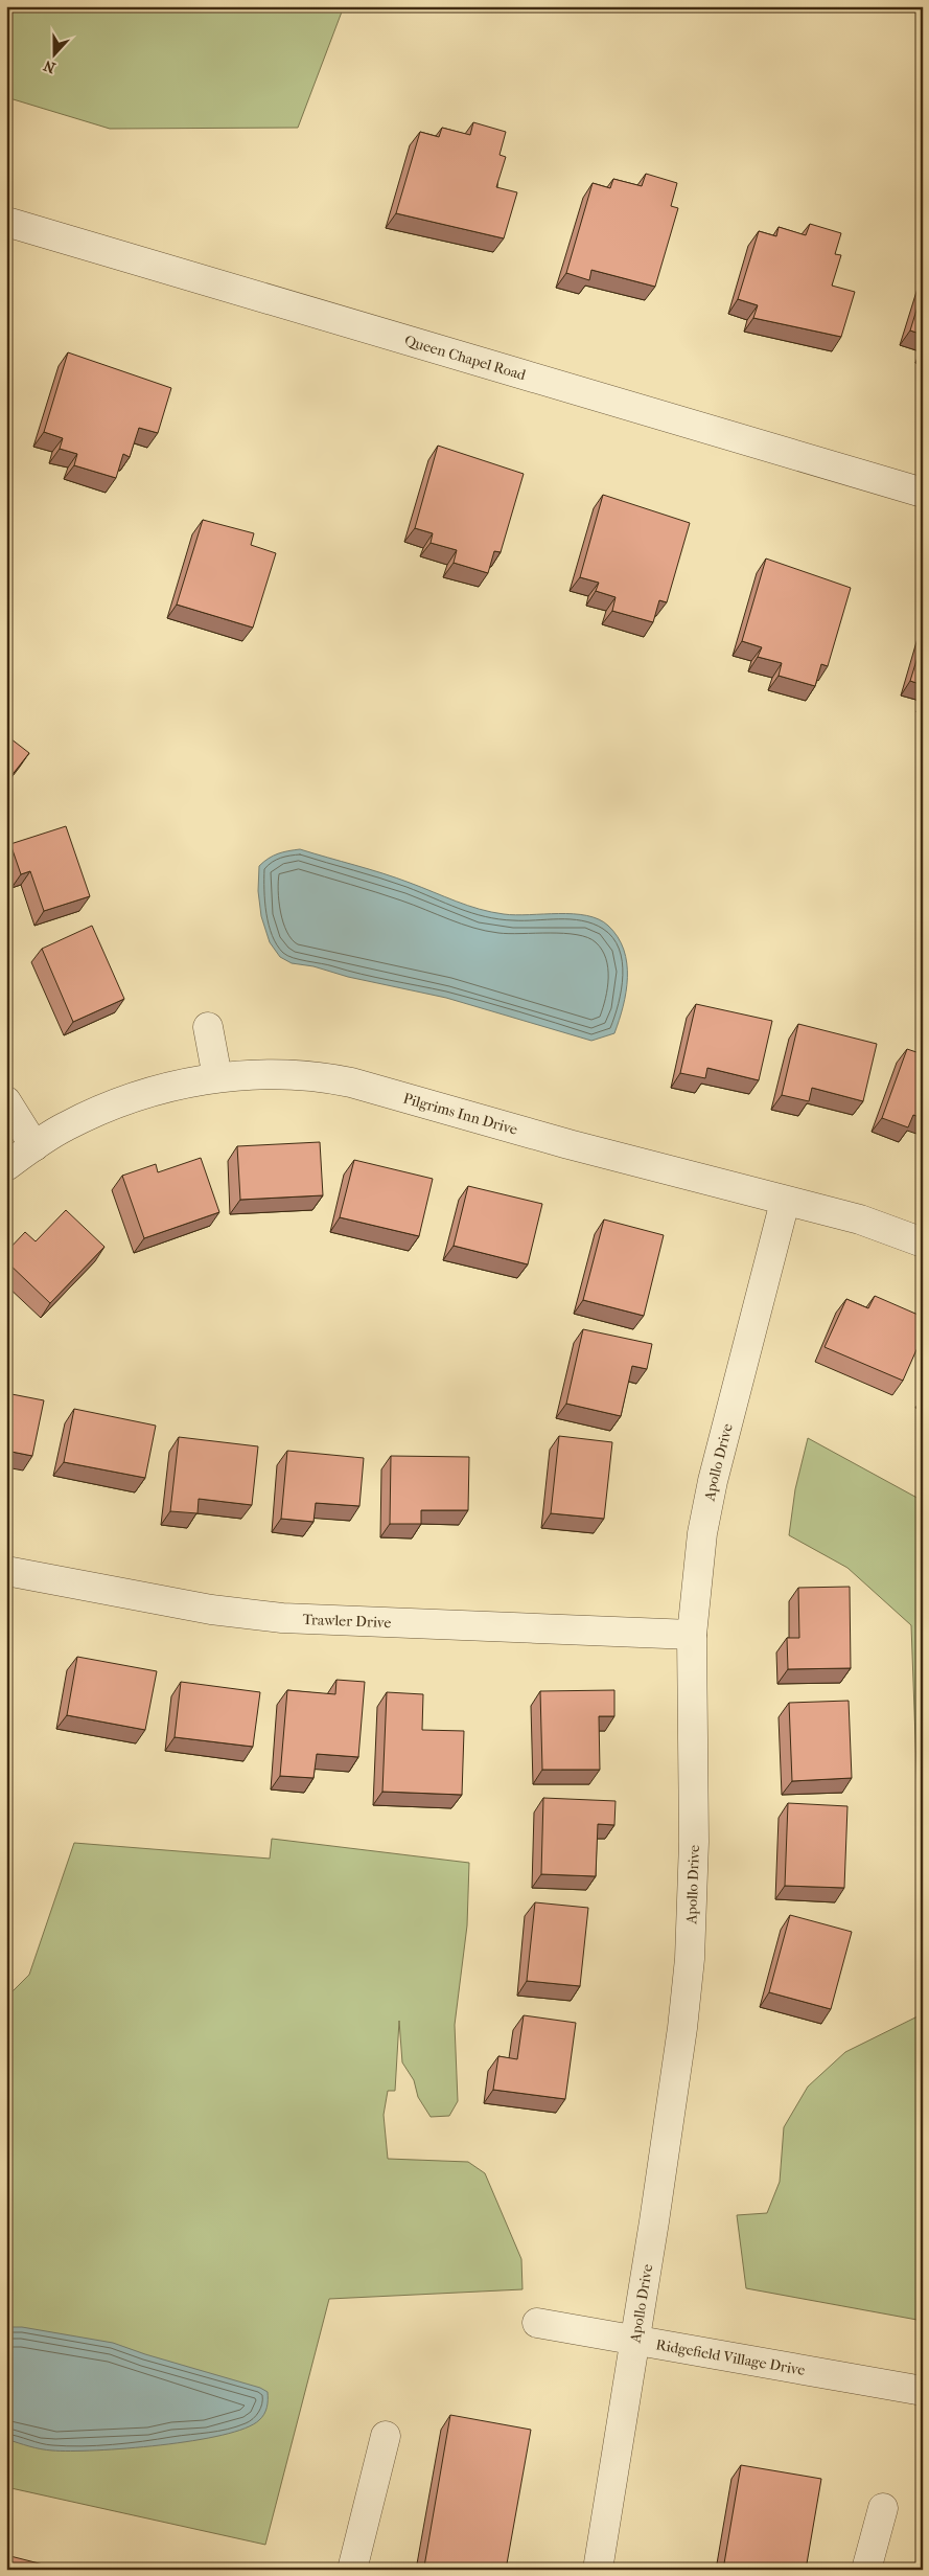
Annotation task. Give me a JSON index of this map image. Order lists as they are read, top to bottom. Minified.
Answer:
{"streets":{"street":["Queen Chapel Road","Pilgrims Inn Drive","Apollo Drive","Trawler Drive","Ridgefield Village Drive"]},"crossings":[["Pilgrims Inn Drive","Apollo Drive"],["Apollo Drive","Trawler Drive"],["Apollo Drive","Ridgefield Village Drive"]],"north":"bottom"}
